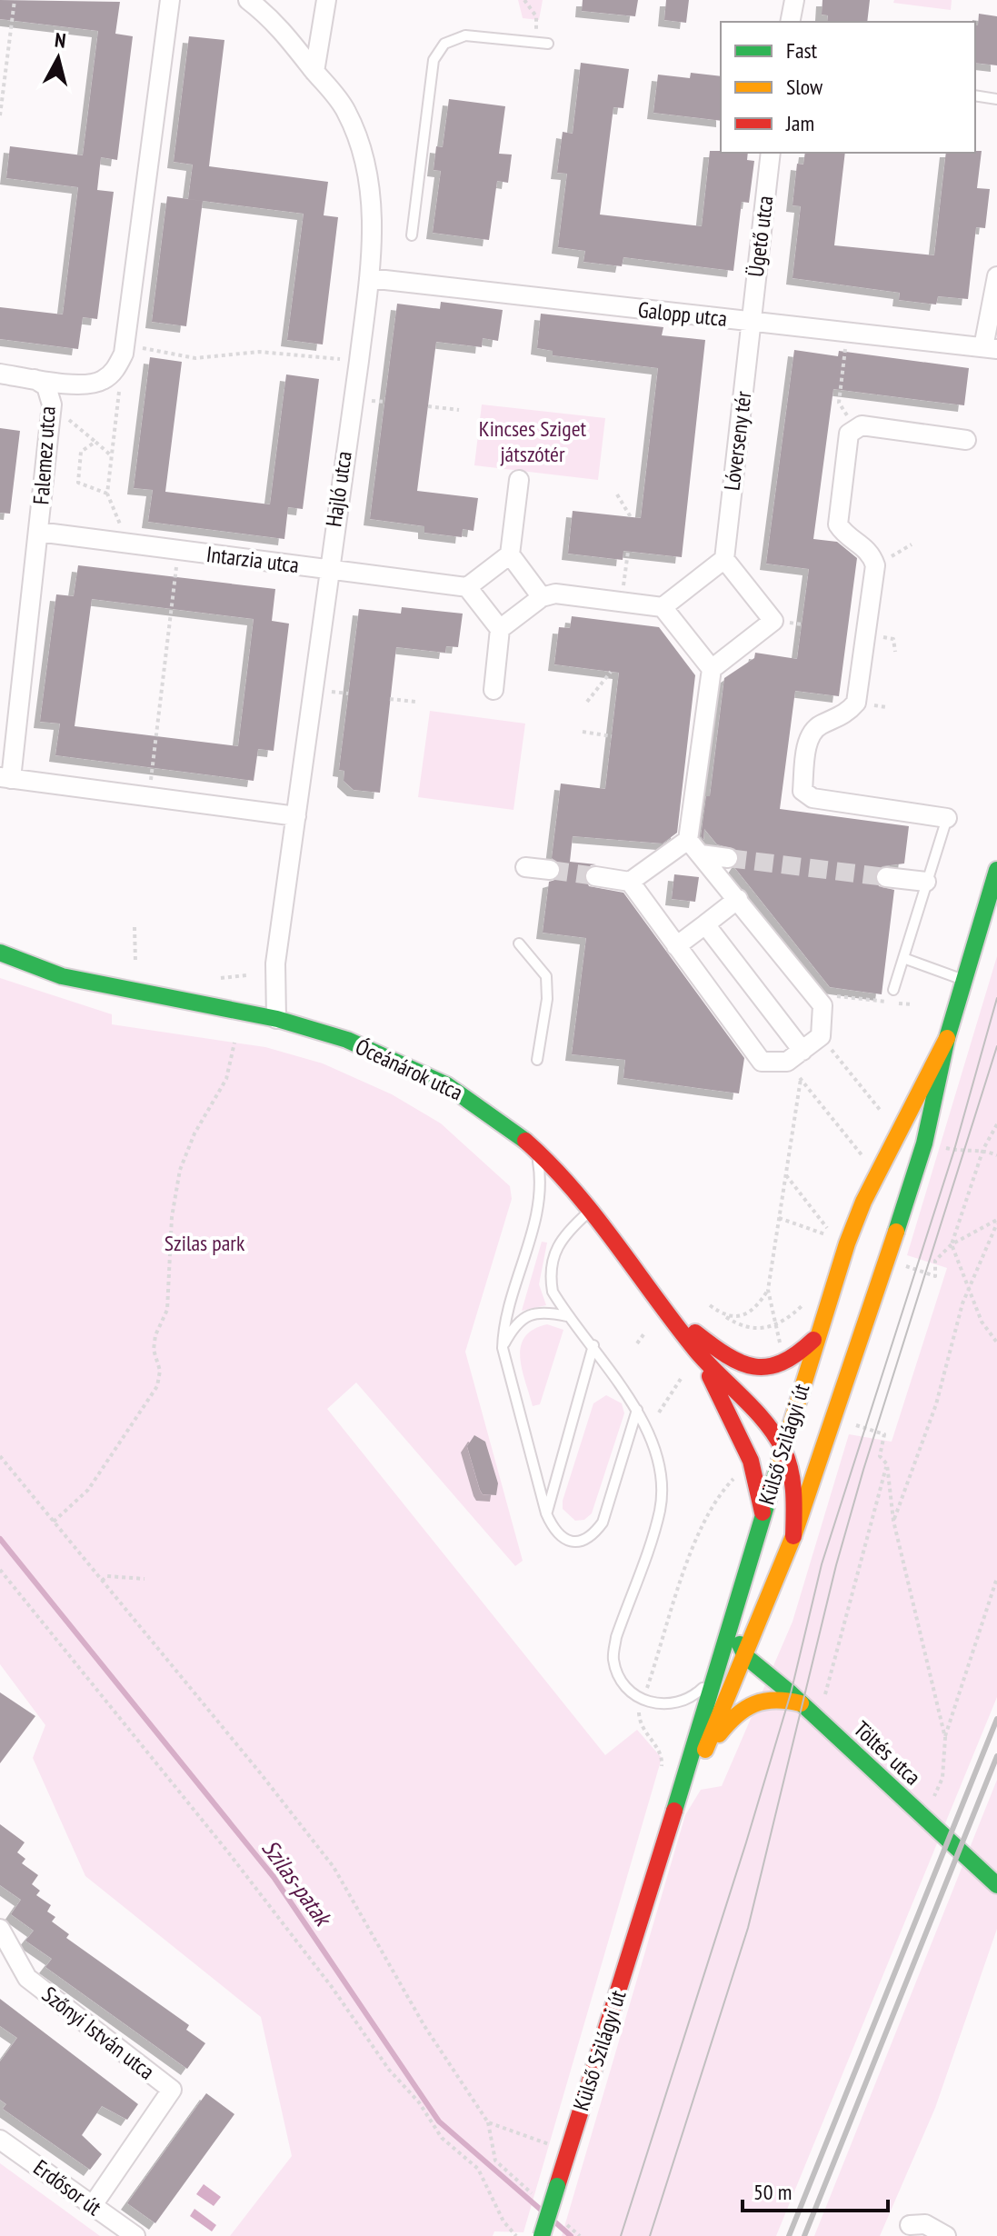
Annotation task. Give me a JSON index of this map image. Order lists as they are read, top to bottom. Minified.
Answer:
{"streets":{"street":["Ügető utca","Galopp utca","Lóverseny tér","Falemez utca","Hajló utca","Intarzia utca","Óceánárok utca","Külső Szilágyi út","Töltés utca","Szőnyi István utca","Erdősor út"]},"crossings":[["Ügető utca","Galopp utca"],["Ügető utca","Lóverseny tér"],["Galopp utca","Lóverseny tér"],["Galopp utca","Hajló utca"],["Falemez utca","Intarzia utca"],["Hajló utca","Intarzia utca"],["Hajló utca","Óceánárok utca"],["Óceánárok utca","Külső Szilágyi út"],["Külső Szilágyi út","Töltés utca"],["Szőnyi István utca","Erdősor út"]],"water":["Szilas-patak"],"parks":["Kincses Sziget játszótér","Szilas park"],"legend":["Fast","Slow","Jam"],"scale_bar":"50 m","north":"top"}
